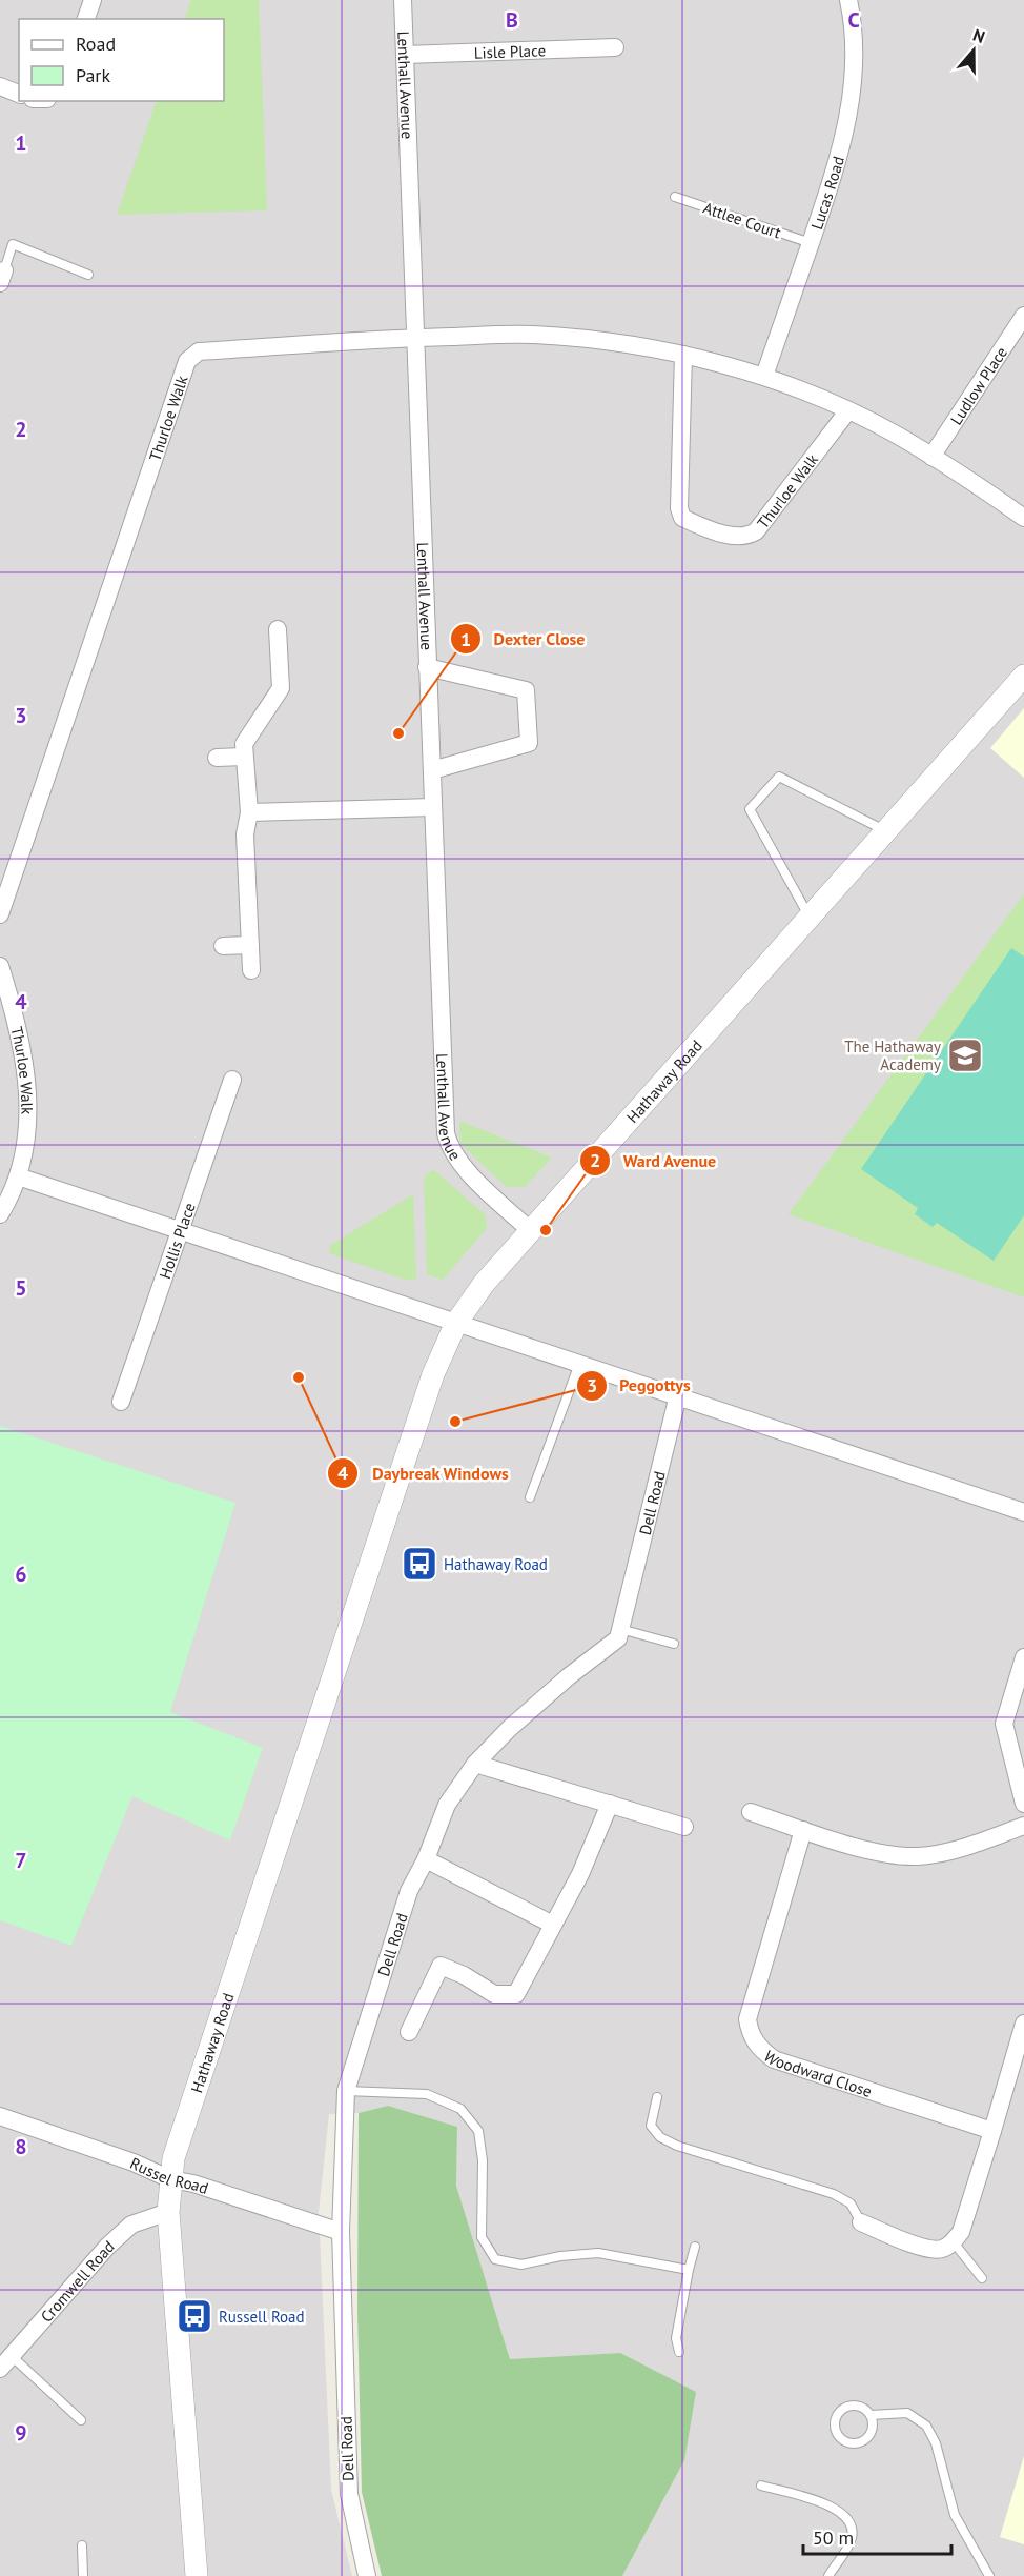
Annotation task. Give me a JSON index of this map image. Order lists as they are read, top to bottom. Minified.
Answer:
{"streets":{"street":["Lisle Place","Lenthall Avenue","Lucas Road","Ludlow Place","Thurloe Walk","Hathaway Road","Hollis Place","Dell Road","Woodward Close","Russel Road","Cromwell Road"],"lane":["Attlee Court"]},"crossings":[["Lisle Place","Lenthall Avenue"],["Lenthall Avenue","Thurloe Walk"],["Lenthall Avenue","Hathaway Road"],["Lucas Road","Attlee Court"],["Lucas Road","Thurloe Walk"],["Ludlow Place","Thurloe Walk"],["Hathaway Road","Russel Road"],["Hathaway Road","Cromwell Road"],["Dell Road","Russel Road"]],"places":{"other":["Dexter Close","Ward Avenue","Daybreak Windows","Peggottys"],"school or university":["The Hathaway Academy"],"bus stop":["Hathaway Road","Russell Road"]},"legend":["Road","Park"],"scale_bar":"50 m","north":"top","grid":{"columns":["B","C"],"rows":["1","2","3","4","5","6","7","8","9"]}}
